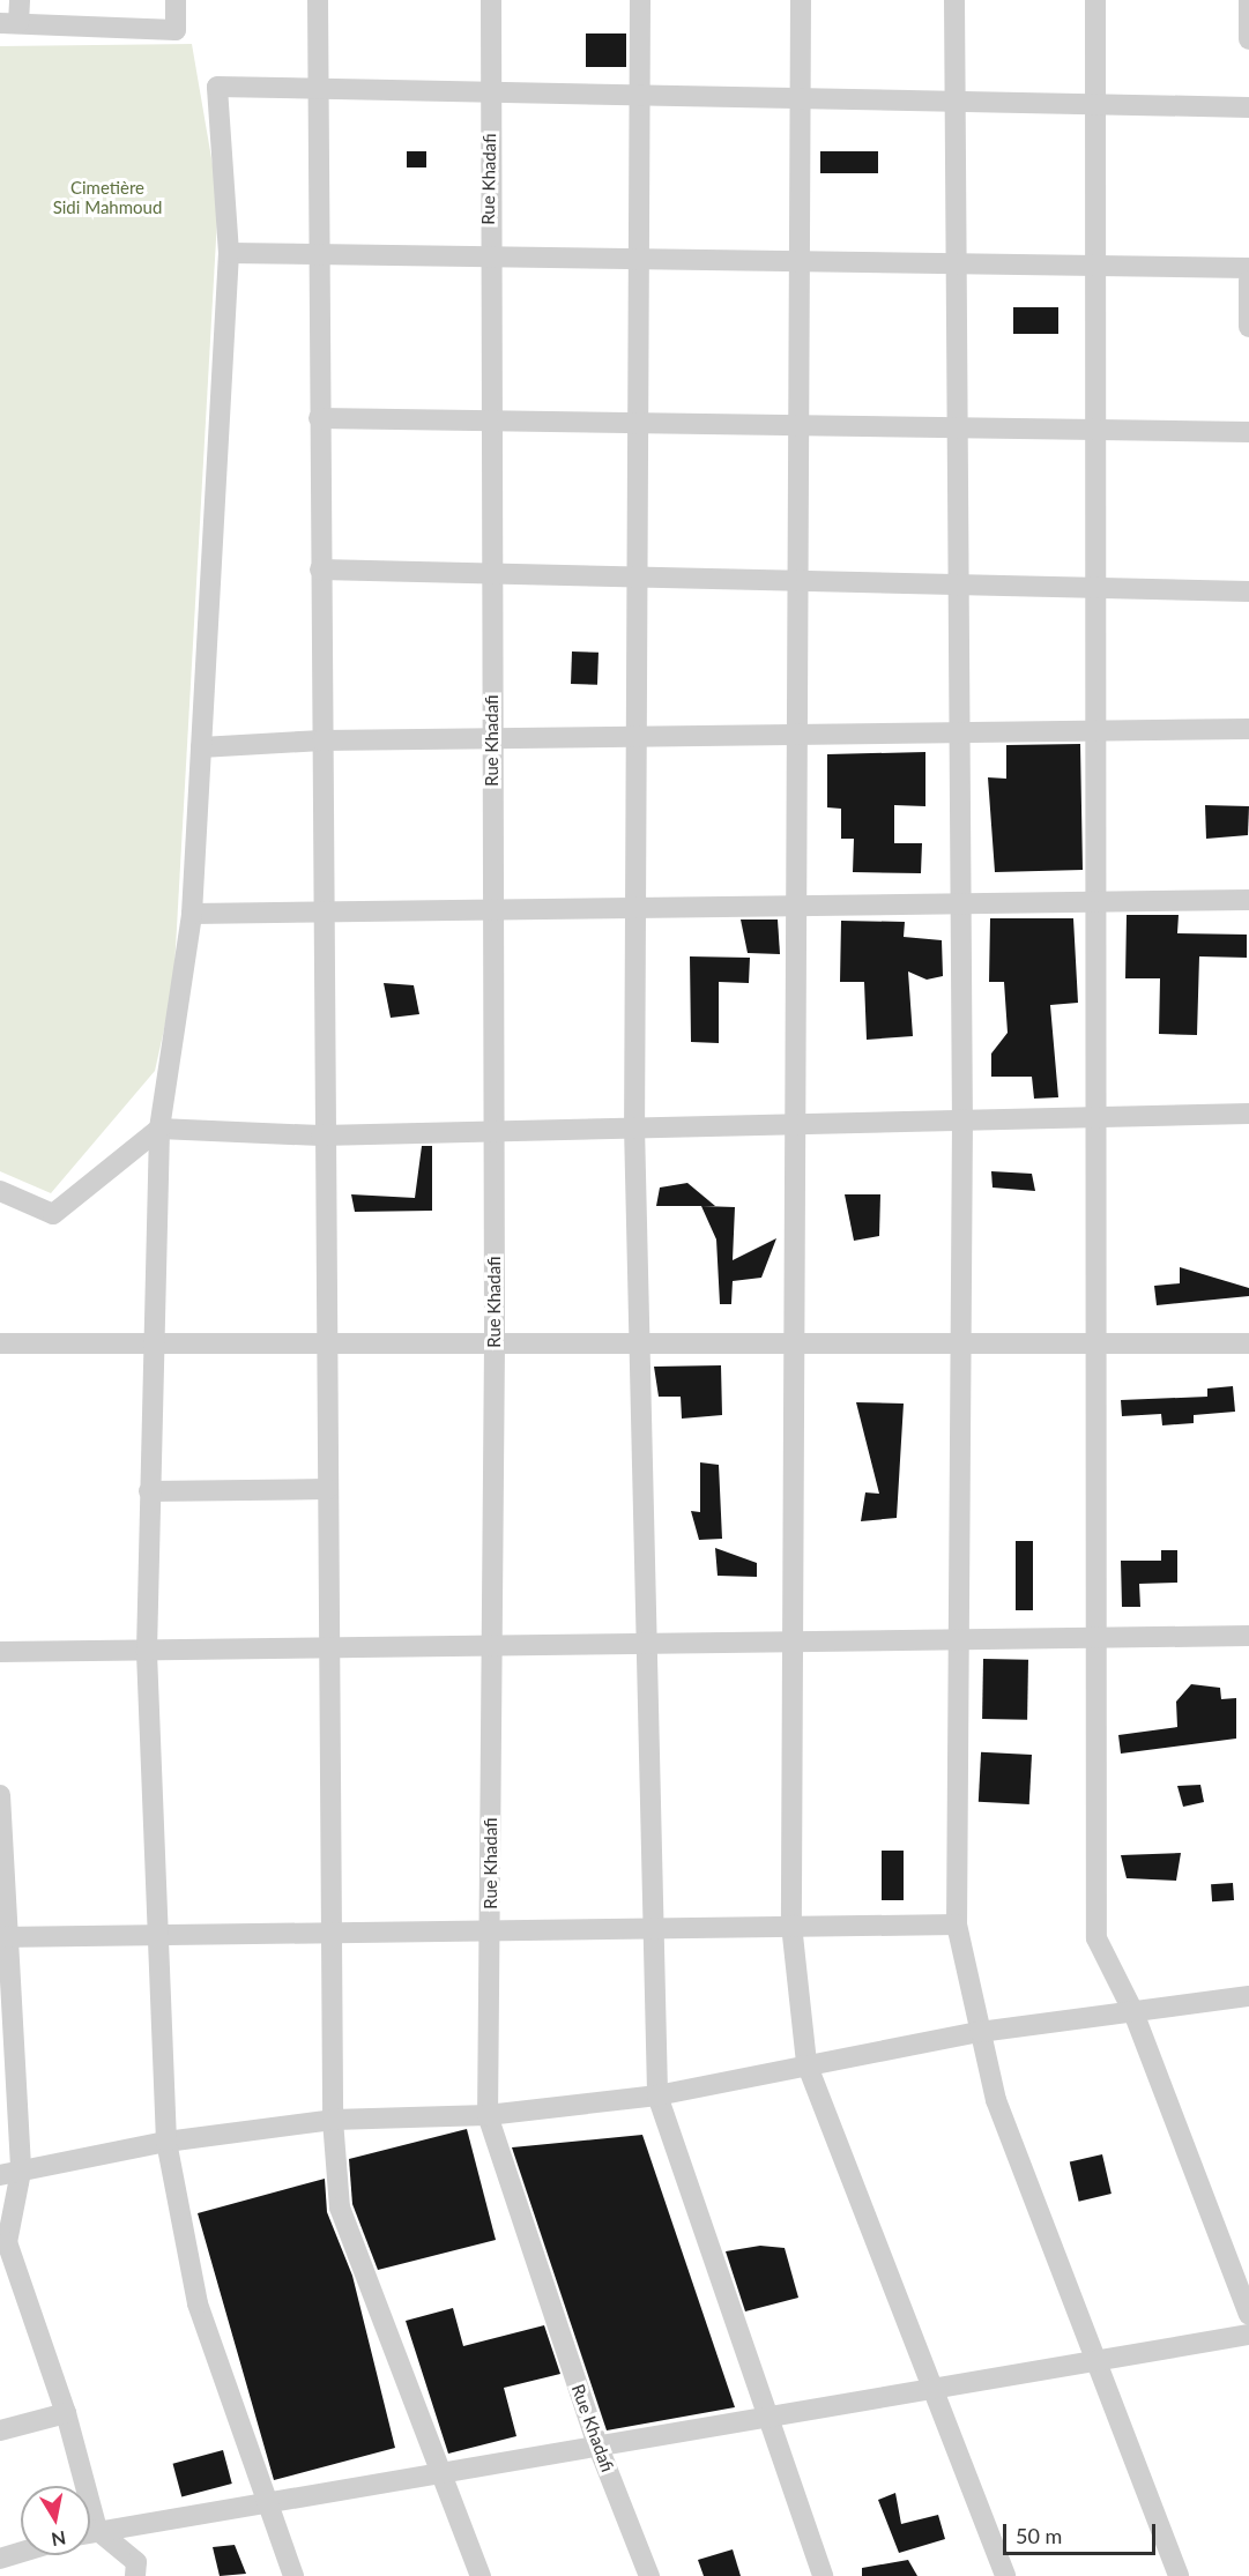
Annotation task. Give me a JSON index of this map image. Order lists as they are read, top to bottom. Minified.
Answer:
{"streets":{"street":["Rue Khadafi"]},"parks":["Cimetière Sidi Mahmoud"],"scale_bar":"50 m","north":"bottom"}
